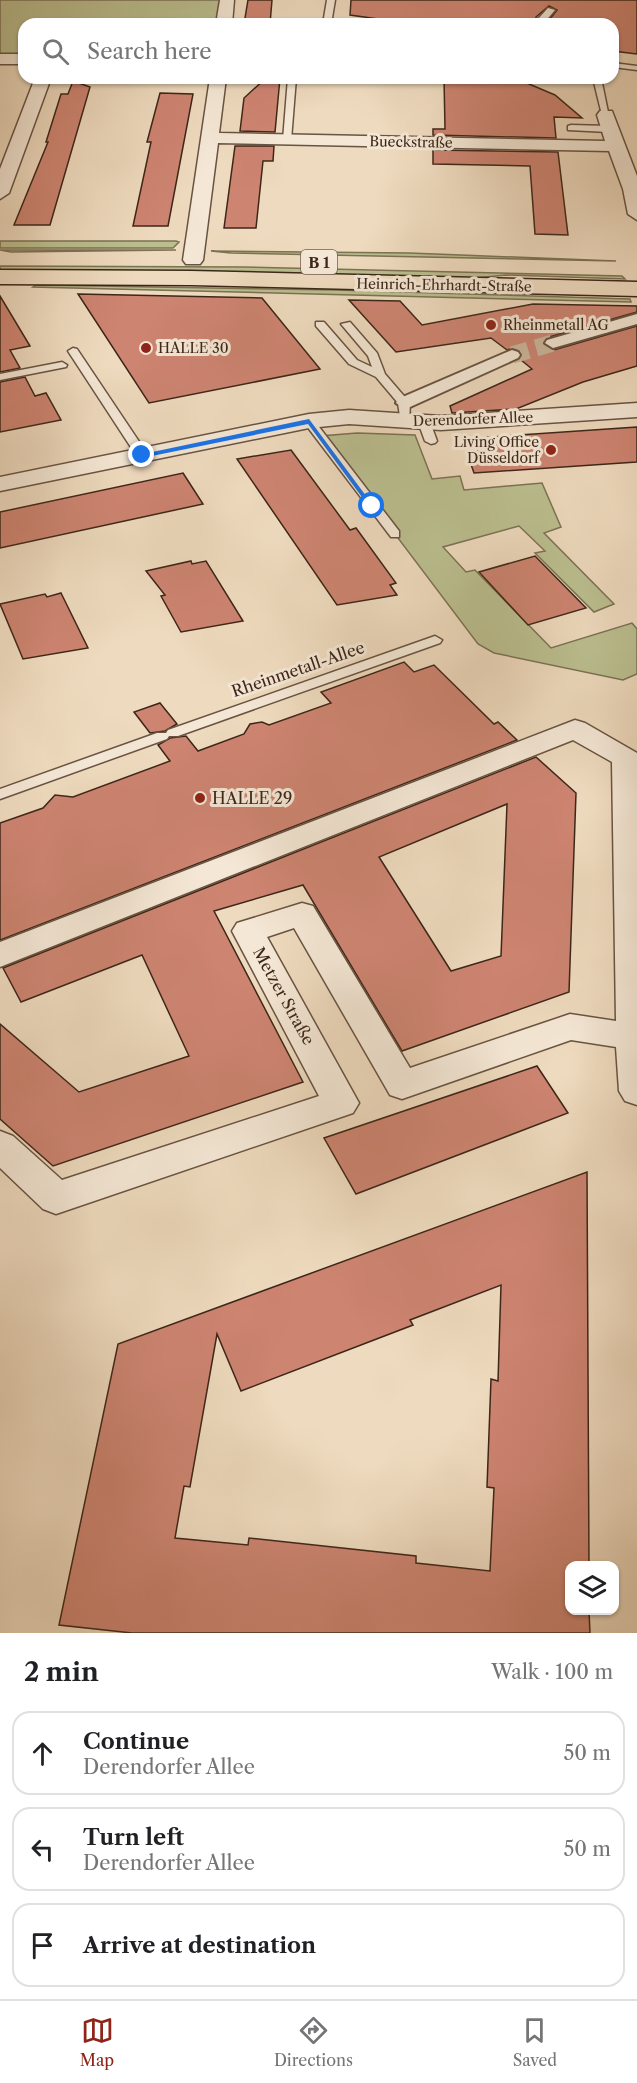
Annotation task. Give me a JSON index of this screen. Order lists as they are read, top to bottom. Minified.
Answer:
{"streets":{"main road":["B 1","Heinrich-Ehrhardt-Straße"],"street":["Bueckstraße","Derendorfer Allee","Metzer Straße"],"lane":["Rheinmetall-Allee"]},"places":["Rheinmetall AG","HALLE 30","Living Office Düsseldorf","HALLE 29"],"page":{"search":"Search here","heading":["2 min","Walk · 100 m"],"list":[["Continue","Derendorfer Allee","50 m"],["Turn left","Derendorfer Allee","50 m"],"Arrive at destination"],"nav":["Map","Directions","Saved"]}}
